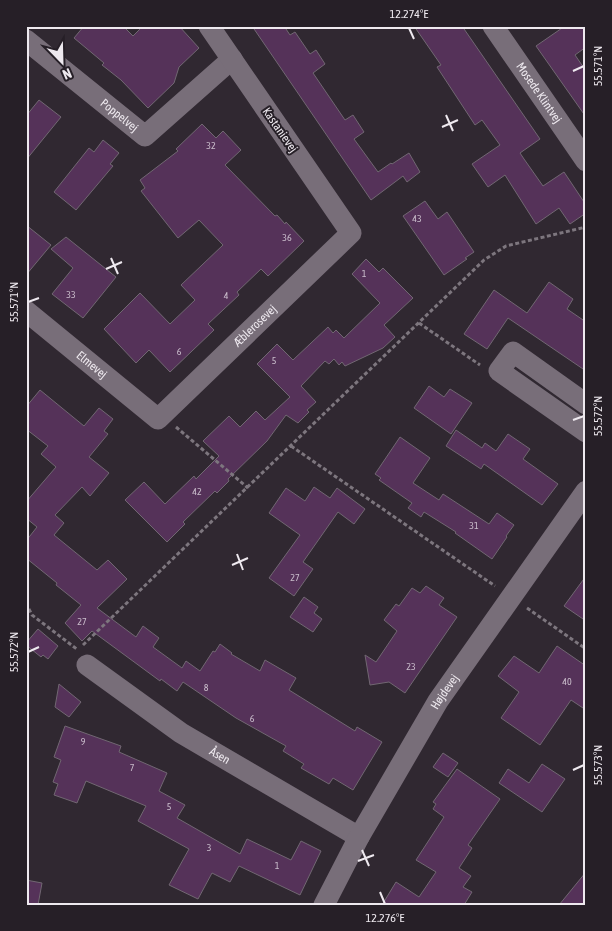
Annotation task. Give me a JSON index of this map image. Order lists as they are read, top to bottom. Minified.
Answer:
{"streets":{"street":["Mosede Klintvej","Poppelvej","Kastanievej","Æblerosevej","Elmevej","Højdevej","Åsen"]},"crossings":[["Poppelvej","Kastanievej"],["Kastanievej","Æblerosevej"],["Æblerosevej","Elmevej"],["Højdevej","Åsen"]],"house_numbers":["32","43","36","1","33","4","6","5","42","31","27","27","23","40","8","6","9","7","5","3","1"],"north":"bottom right","coordinates":["12.274°E","55.571°N","55.572°N","55.573°N","12.276°E"]}
